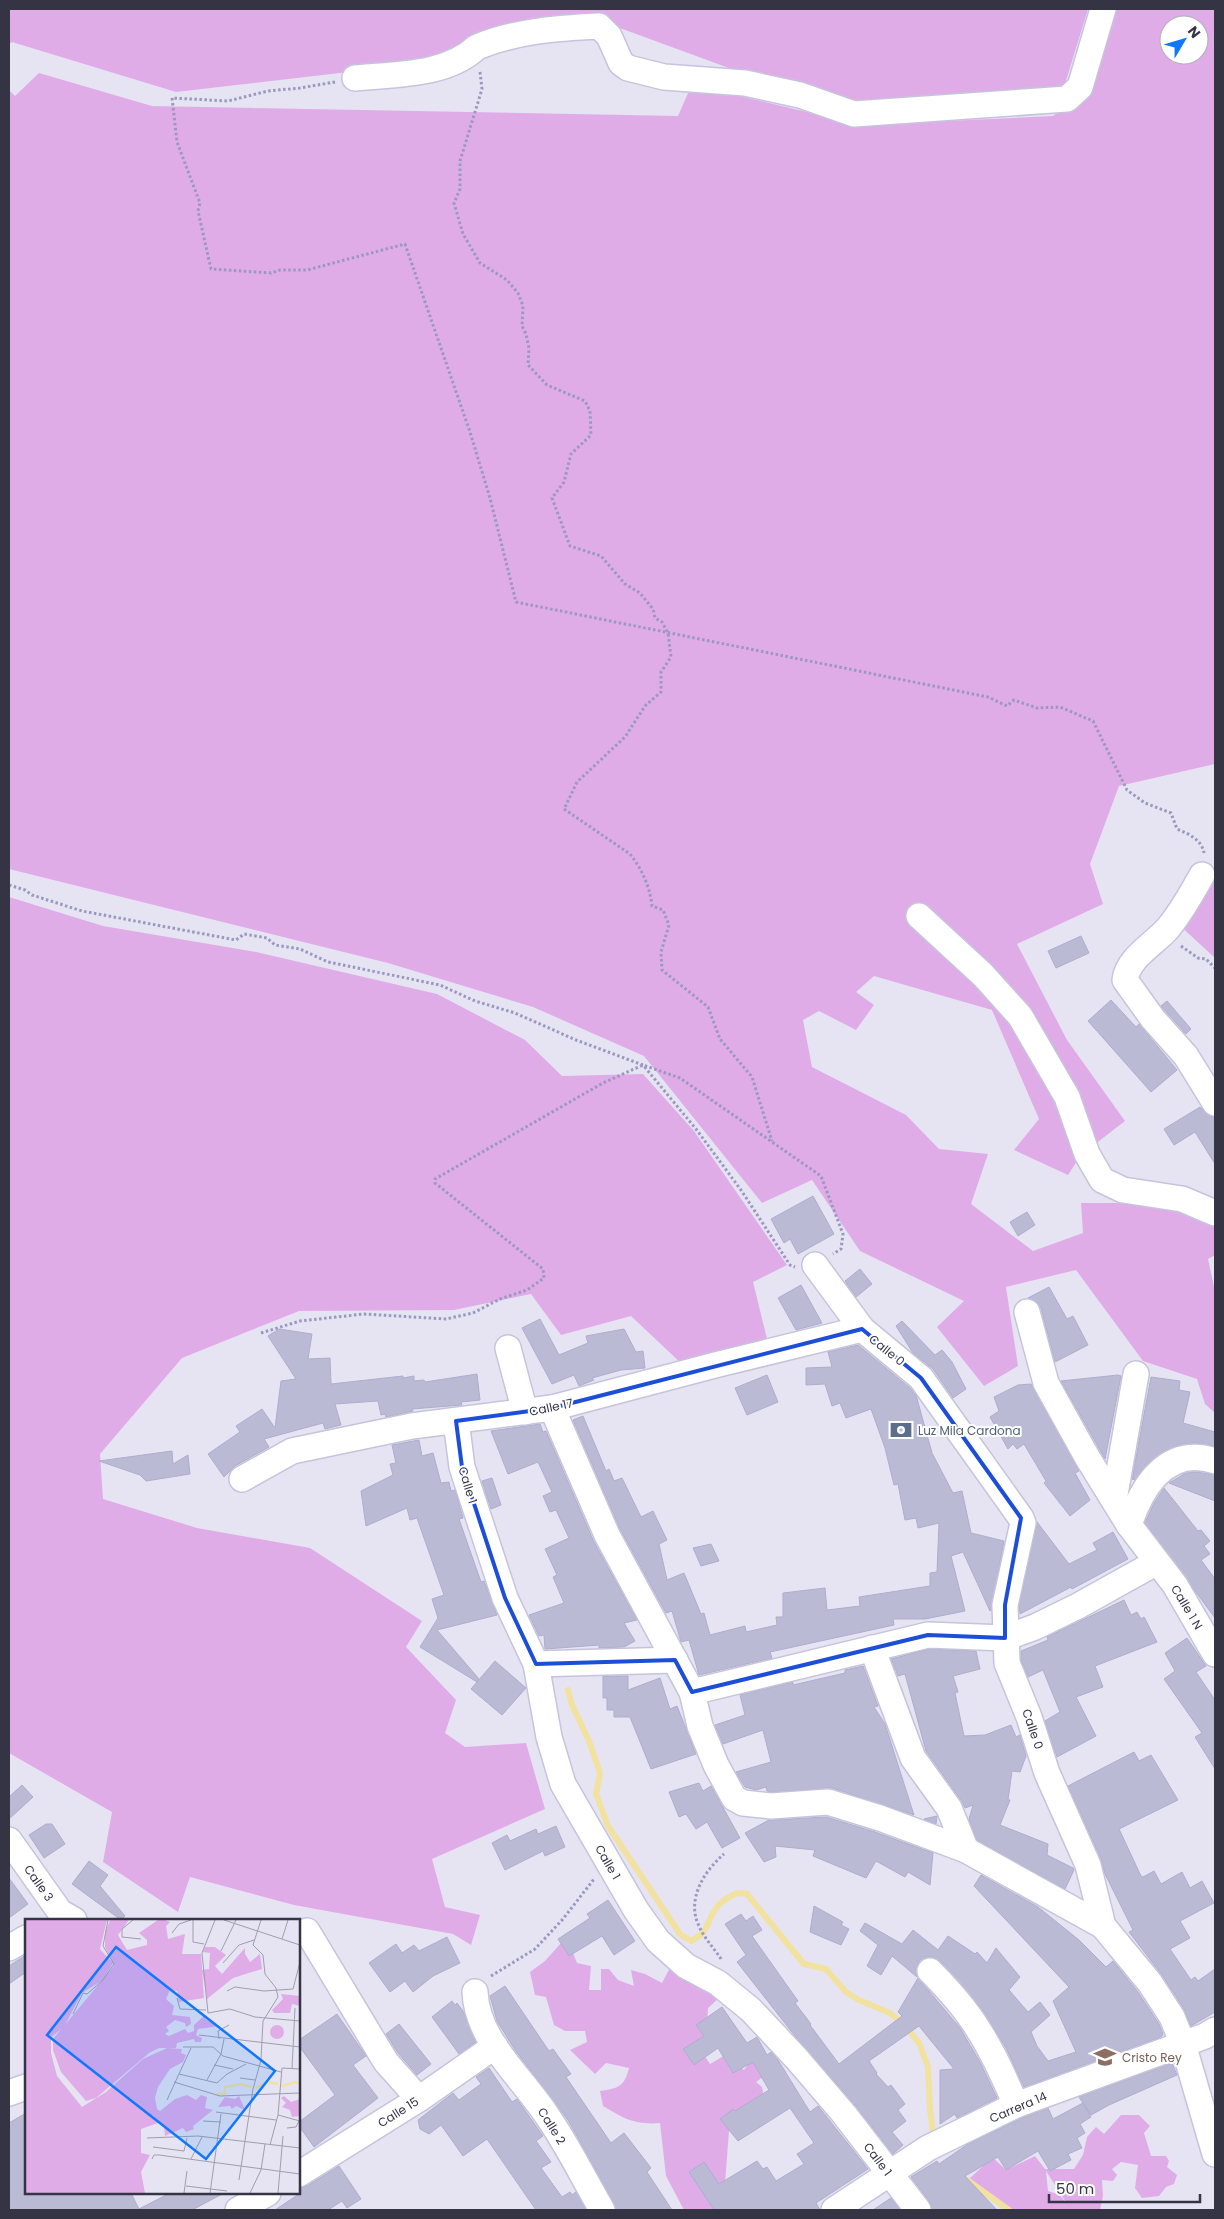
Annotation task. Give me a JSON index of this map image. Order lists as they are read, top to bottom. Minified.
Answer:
{"streets":{"street":["Calle 0","Calle 17","Calle 1","Calle 1 N","Calle 3","Carrera 14","Calle 15","Calle 2"]},"crossings":[["Calle 0","Calle 17"],["Calle 0","Carrera 14"],["Calle 17","Calle 1"],["Calle 1","Carrera 14"],["Calle 15","Calle 2"]],"places":{"bank":["Luz Mila Cardona"],"school or university":["Cristo Rey"]},"scale_bar":"50 m","north":"top right"}
